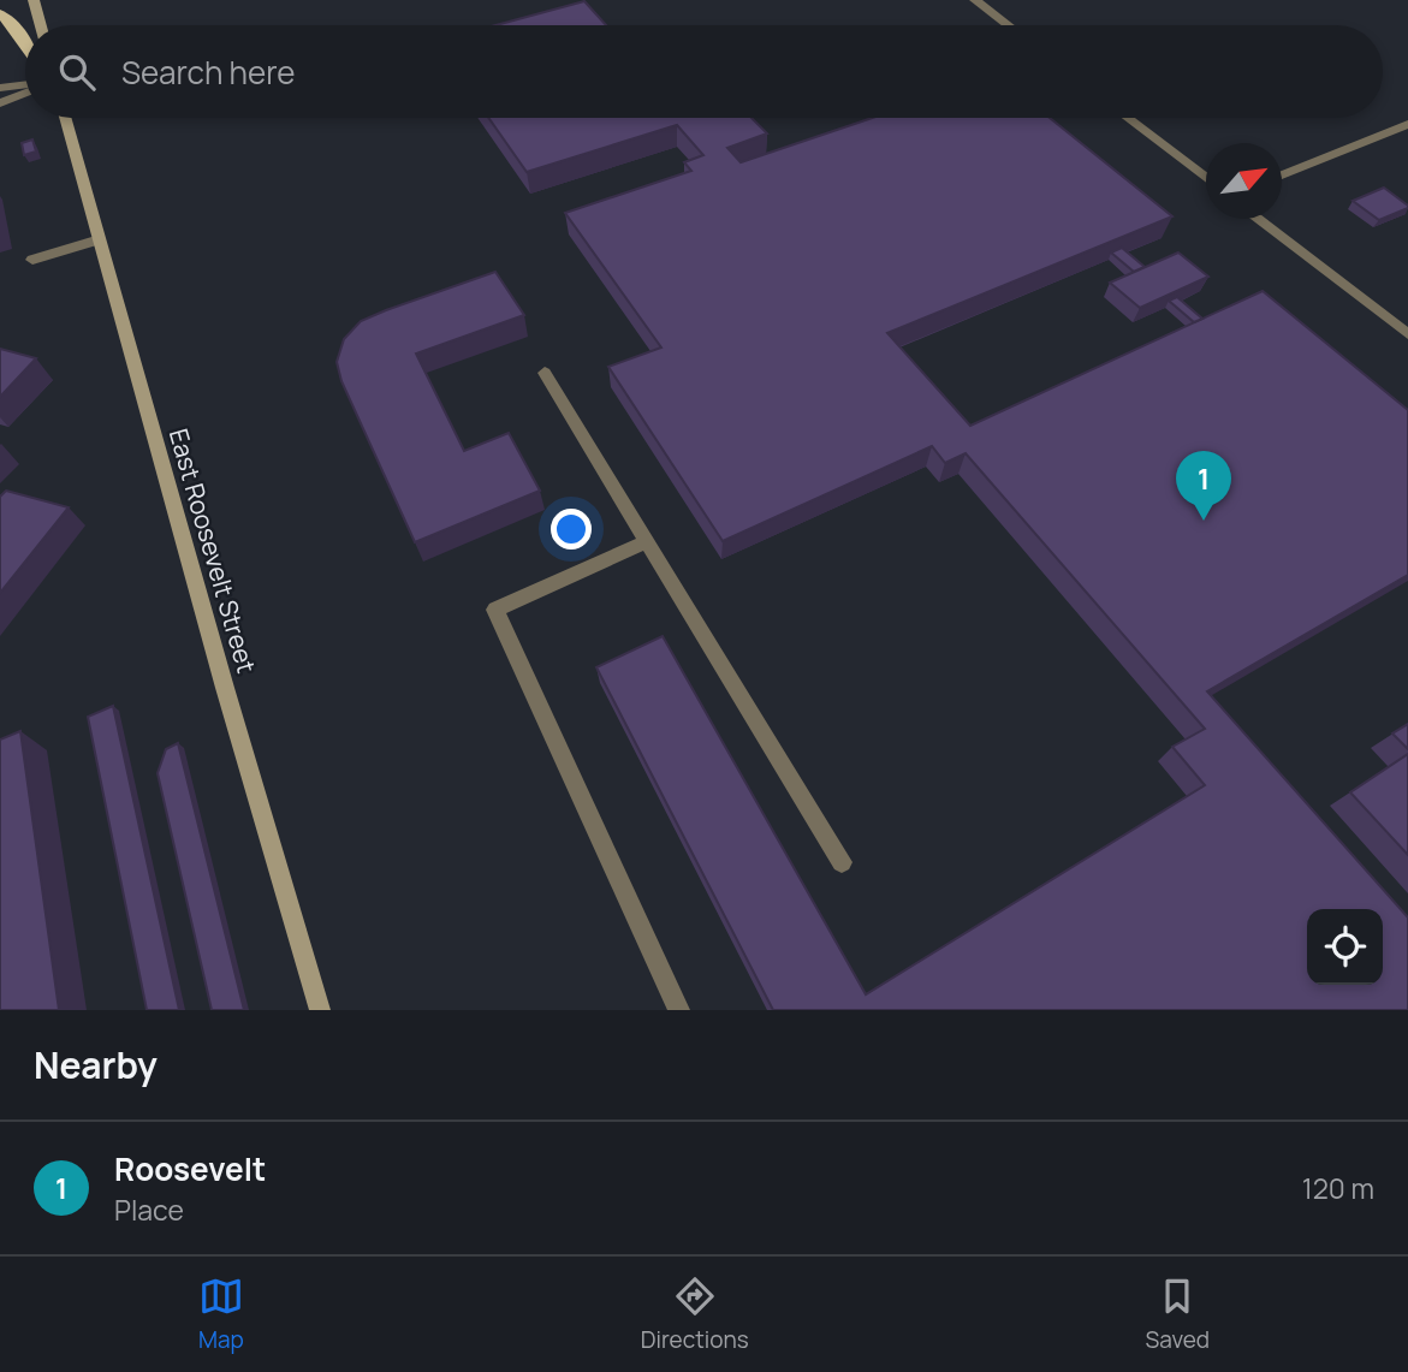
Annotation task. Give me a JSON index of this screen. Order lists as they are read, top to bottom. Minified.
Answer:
{"streets":{"street":["East Roosevelt Street"]},"north":"top right","page":{"search":"Search here","pins":"1","heading":"Nearby","list":[{"mark":"1","name":"Roosevelt","note":"Place","value":"120 m"}],"nav":["Map","Directions","Saved"]}}
